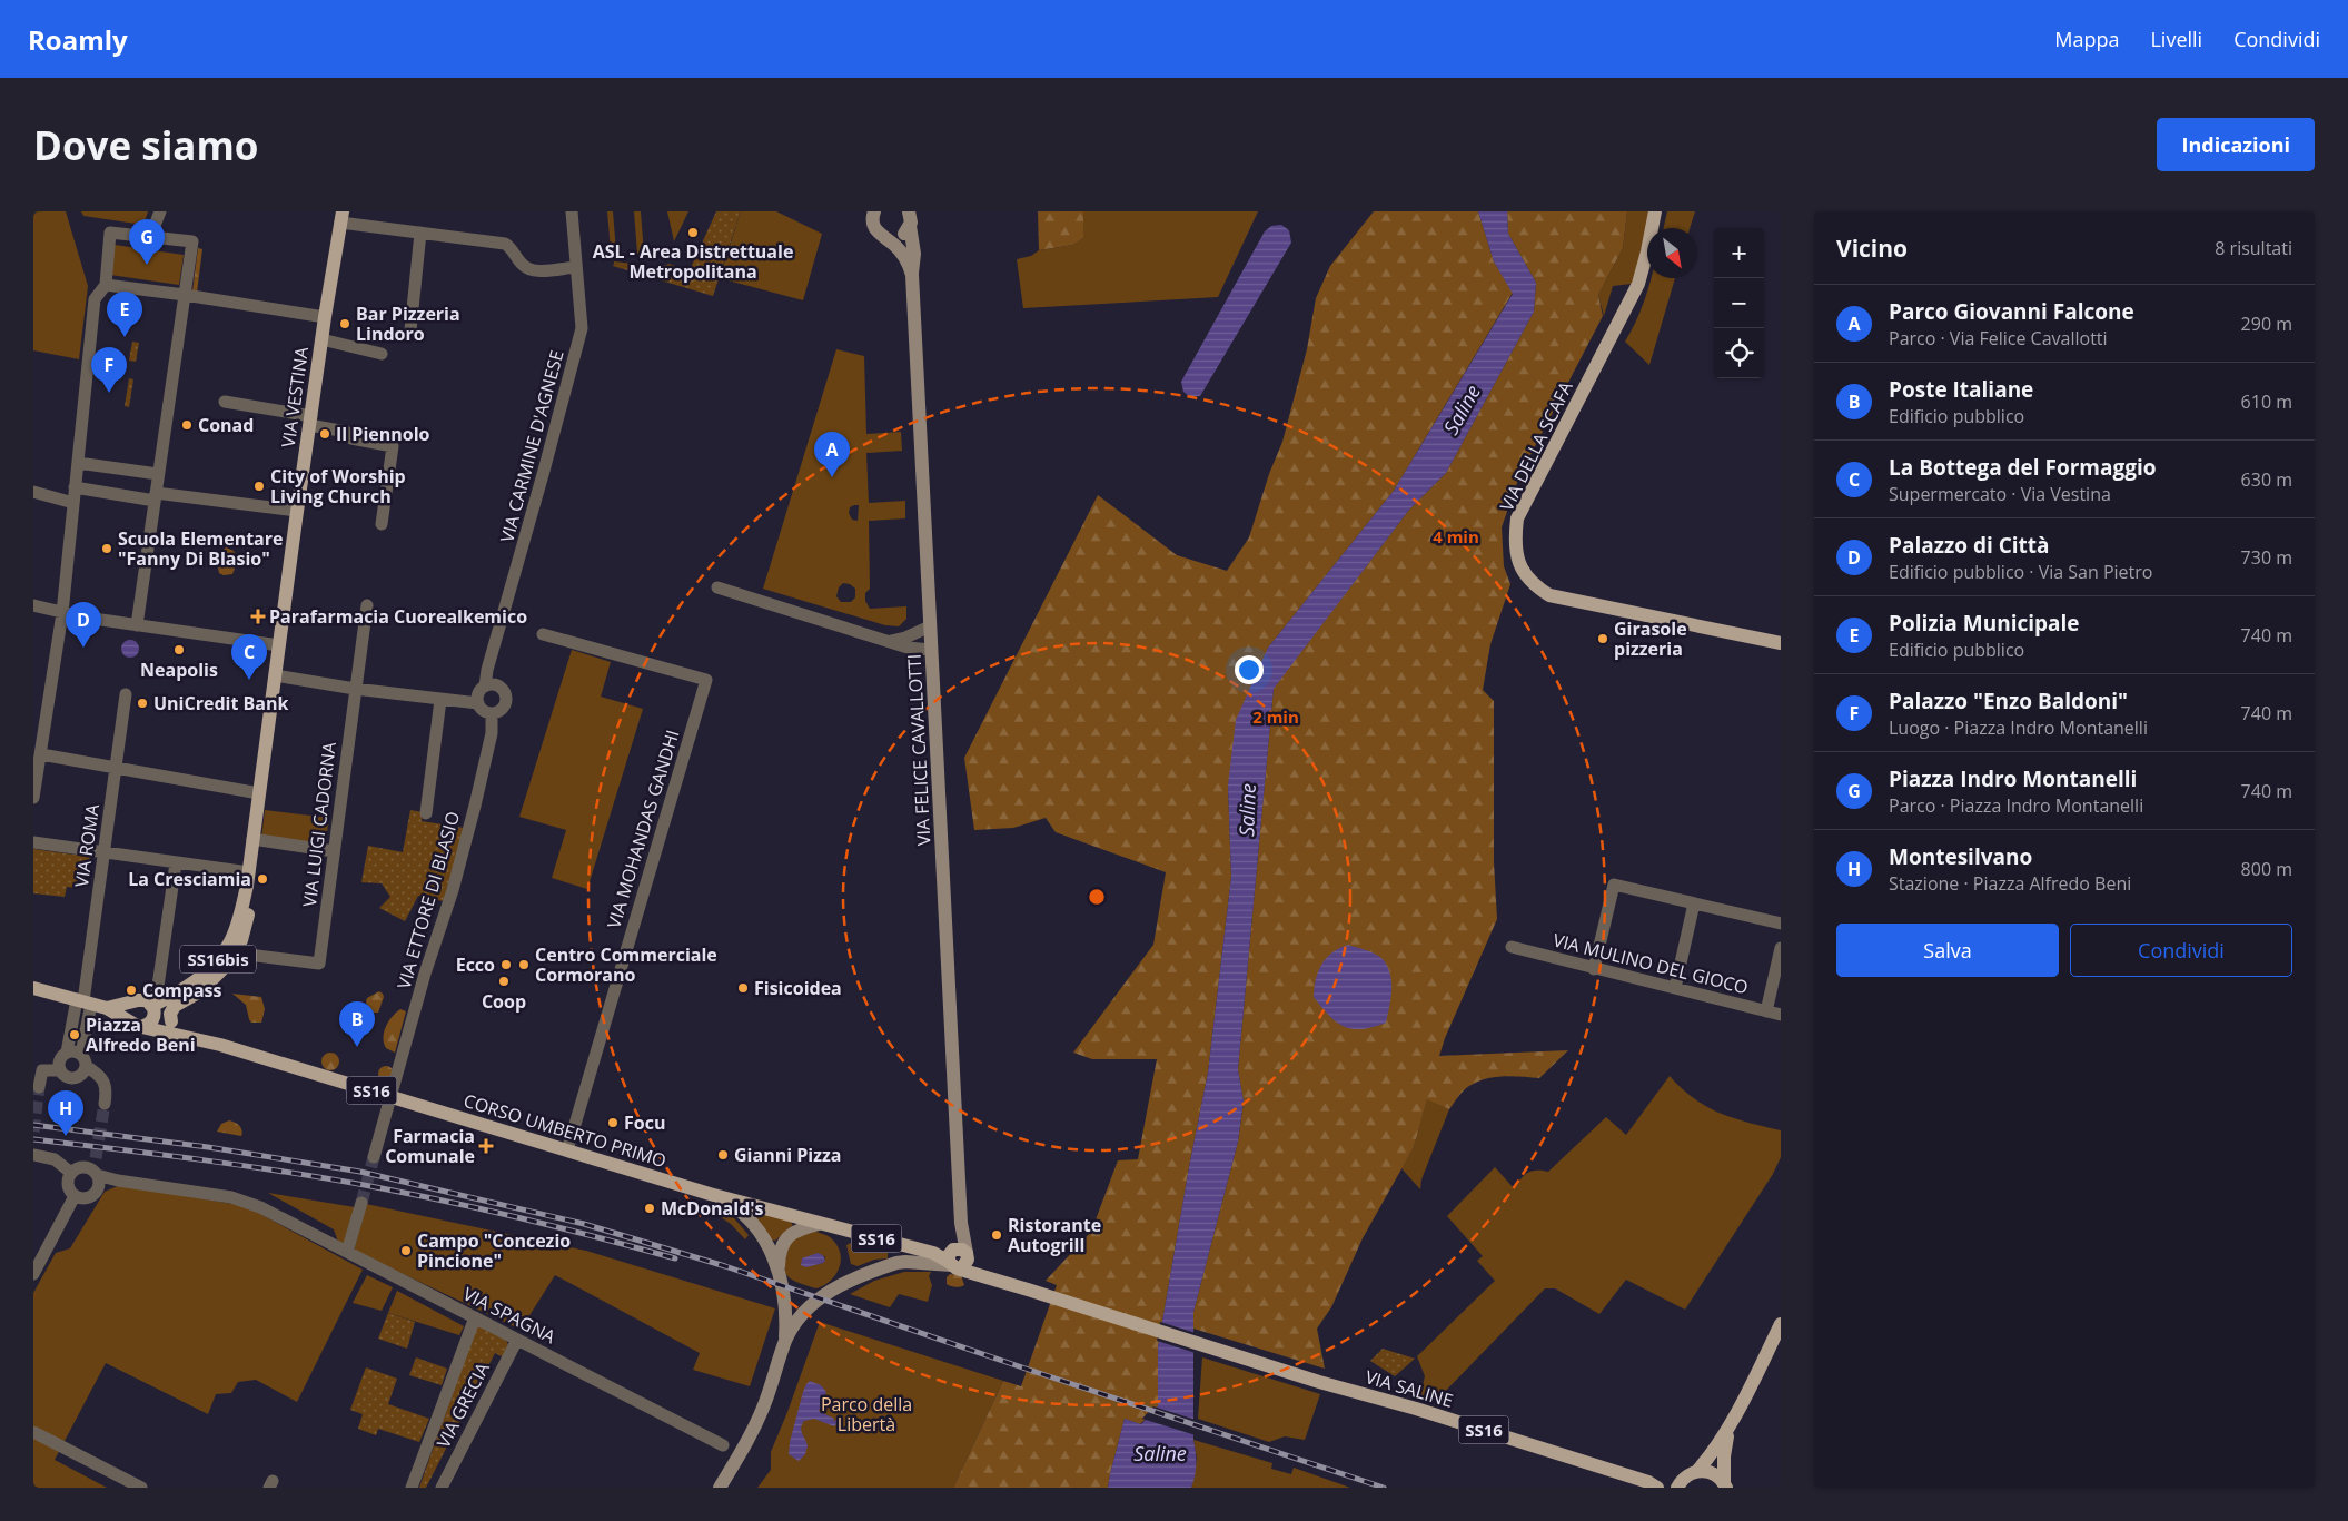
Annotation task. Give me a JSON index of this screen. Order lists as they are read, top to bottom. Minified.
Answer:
{"streets":{"main road":["VIA VESTINA","VIA DELLA SCAFA","VIA FELICE CAVALLOTTI","SS16bis","SS16","CORSO UMBERTO PRIMO","VIA SALINE"],"street":["VIA CARMINE D'AGNESE","VIA LUIGI CADORNA","VIA MOHANDAS GANDHI","VIA ROMA","VIA ETTORE DI BLASIO","VIA MULINO DEL GIOCO","VIA SPAGNA","VIA GRECIA"]},"crossings":[["VIA VESTINA","VIA LUIGI CADORNA"],["VIA VESTINA","CORSO UMBERTO PRIMO"],["VIA CARMINE D'AGNESE","VIA ETTORE DI BLASIO"],["VIA FELICE CAVALLOTTI","CORSO UMBERTO PRIMO"],["VIA FELICE CAVALLOTTI","VIA SALINE"],["VIA MOHANDAS GANDHI","CORSO UMBERTO PRIMO"],["VIA ROMA","CORSO UMBERTO PRIMO"],["VIA ETTORE DI BLASIO","CORSO UMBERTO PRIMO"],["CORSO UMBERTO PRIMO","VIA SALINE"],["VIA SPAGNA","VIA GRECIA"]],"water":["Saline"],"parks":["Parco della Libertà"],"places":{"other":["ASL - Area Distrettuale Metropolitana","Bar Pizzeria Lindoro","Conad","Il Piennolo","City of Worship Living Church","Scuola Elementare \"Fanny Di Blasio\"","Girasole pizzeria","Neapolis","UniCredit Bank","La Cresciamia","Ecco","Centro Commerciale Cormorano","Coop","Fisicoidea","Compass","Piazza Alfredo Beni","Focu","Gianni Pizza","McDonald's","Ristorante Autogrill","Campo \"Concezio Pincione\""],"health":["Parafarmacia Cuorealkemico","Farmacia Comunale"]},"north":"bottom right","page":{"header":"Roamly","nav":["Mappa","Livelli","Condividi"],"buttons":["Indicazioni",["Salva","Condividi"]],"title":"Dove siamo","heading":["Vicino","8 risultati"],"pins":["G","E","F","A","D","C","B","H"],"map_buttons":["+","−"],"list":[{"mark":"A","name":"Parco Giovanni Falcone","note":"Parco · Via Felice Cavallotti","value":"290 m"},{"mark":"B","name":"Poste Italiane","note":"Edificio pubblico","value":"610 m"},{"mark":"C","name":"La Bottega del Formaggio","note":"Supermercato · Via Vestina","value":"630 m"},{"mark":"D","name":"Palazzo di Città","note":"Edificio pubblico · Via San Pietro","value":"730 m"},{"mark":"E","name":"Polizia Municipale","note":"Edificio pubblico","value":"740 m"},{"mark":"F","name":"Palazzo \"Enzo Baldoni\"","note":"Luogo · Piazza Indro Montanelli","value":"740 m"},{"mark":"G","name":"Piazza Indro Montanelli","note":"Parco · Piazza Indro Montanelli","value":"740 m"},{"mark":"H","name":"Montesilvano","note":"Stazione · Piazza Alfredo Beni","value":"800 m"}]},"rings":["4 min","2 min"]}
